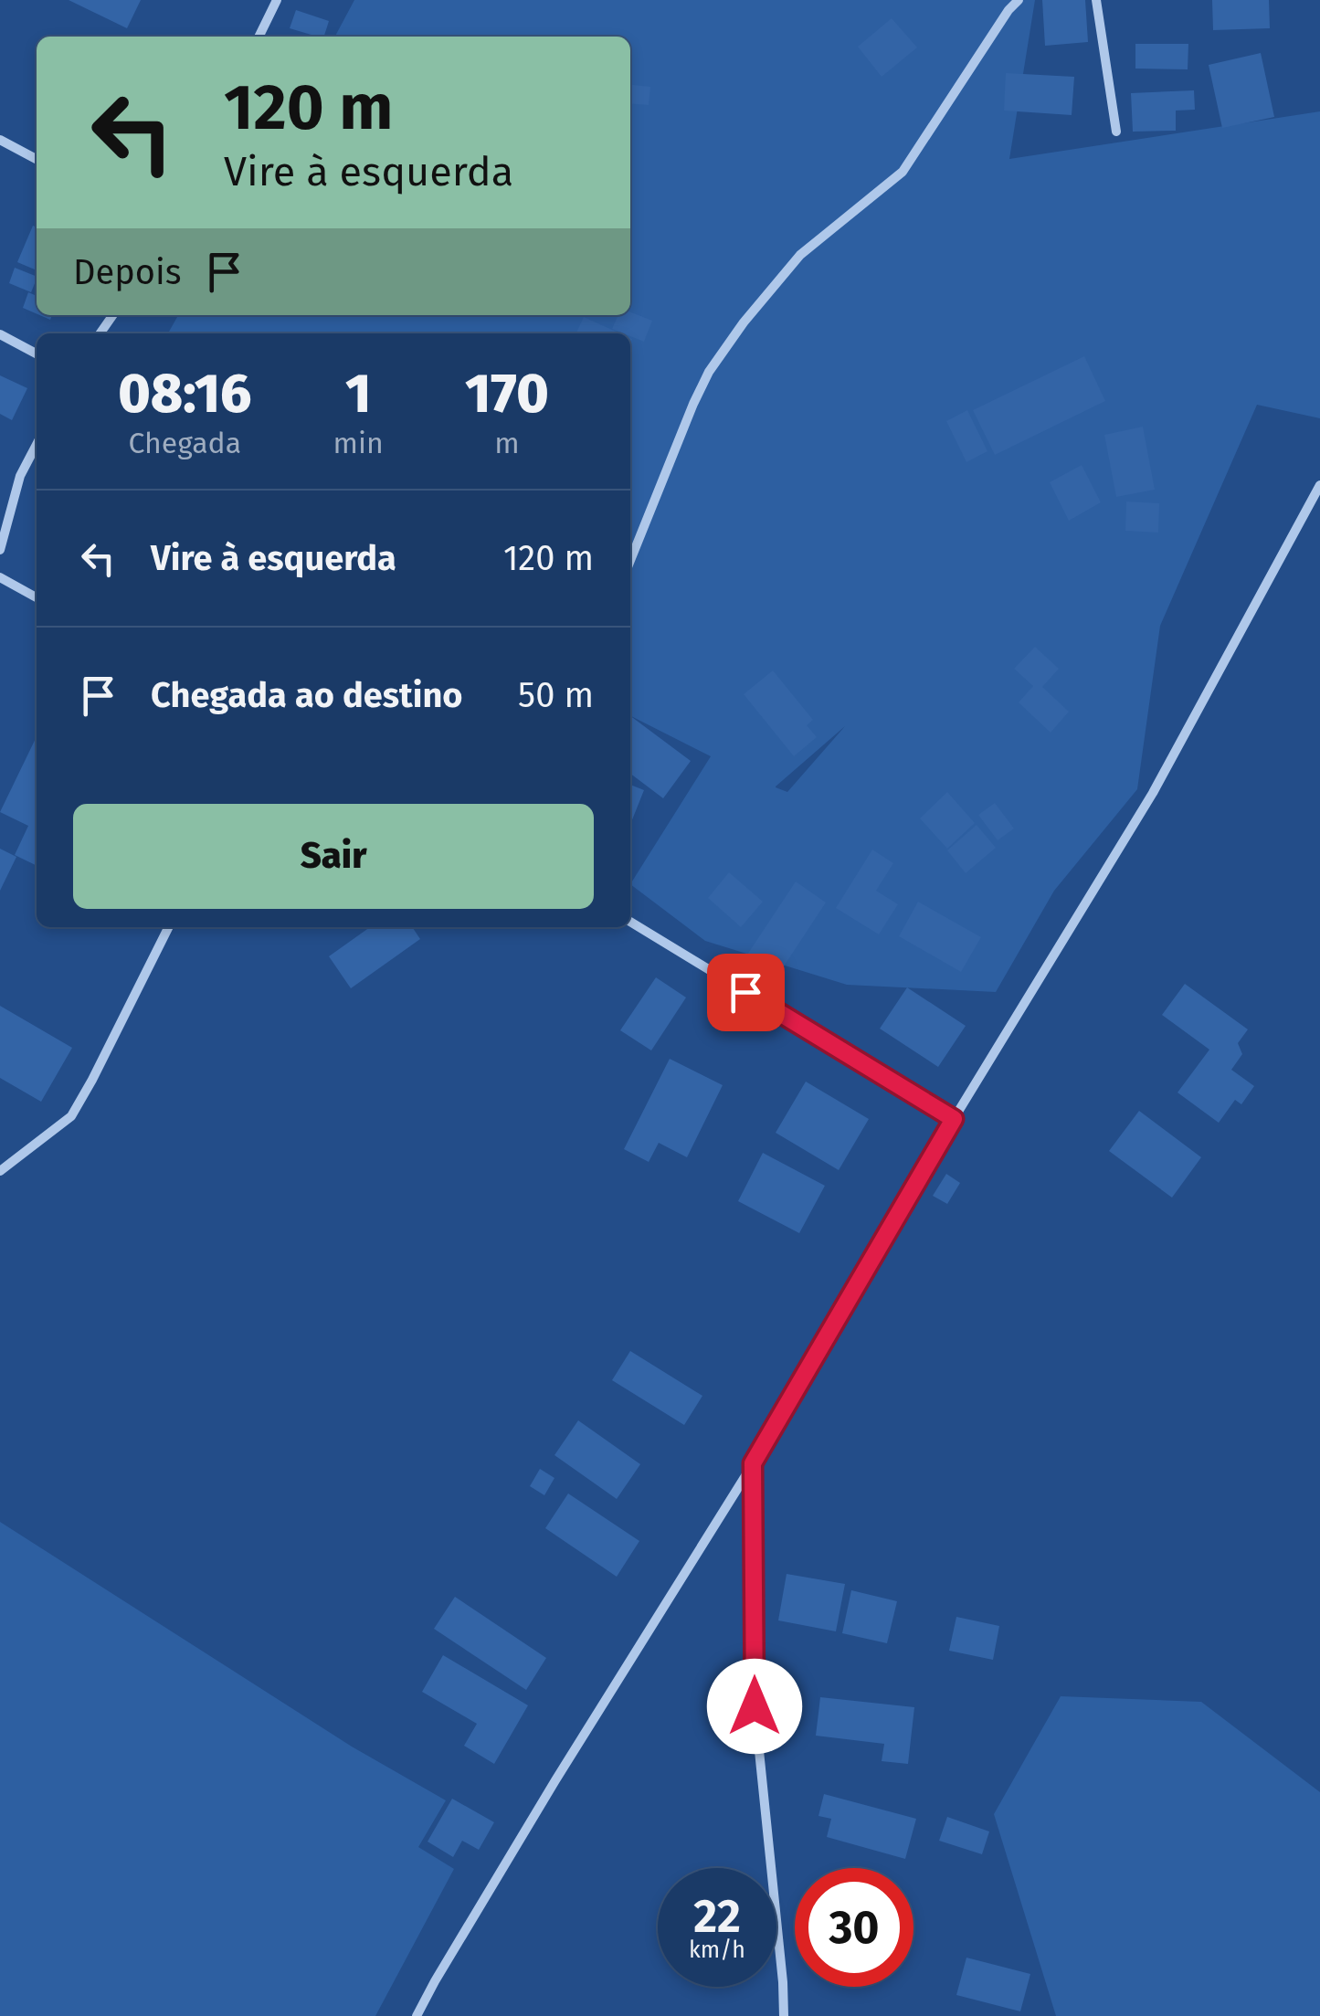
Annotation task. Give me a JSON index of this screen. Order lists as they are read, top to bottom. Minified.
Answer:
{"page":{"turn":["120 m","Vire à esquerda"],"then":"Depois","eta":["08:16","Chegada","1","min","170","m"],"list":[{"name":"Vire à esquerda","value":"120 m"},{"name":"Chegada ao destino","value":"50 m"}],"buttons":"Sair","speed":"22 km/h","limit":"30"}}
